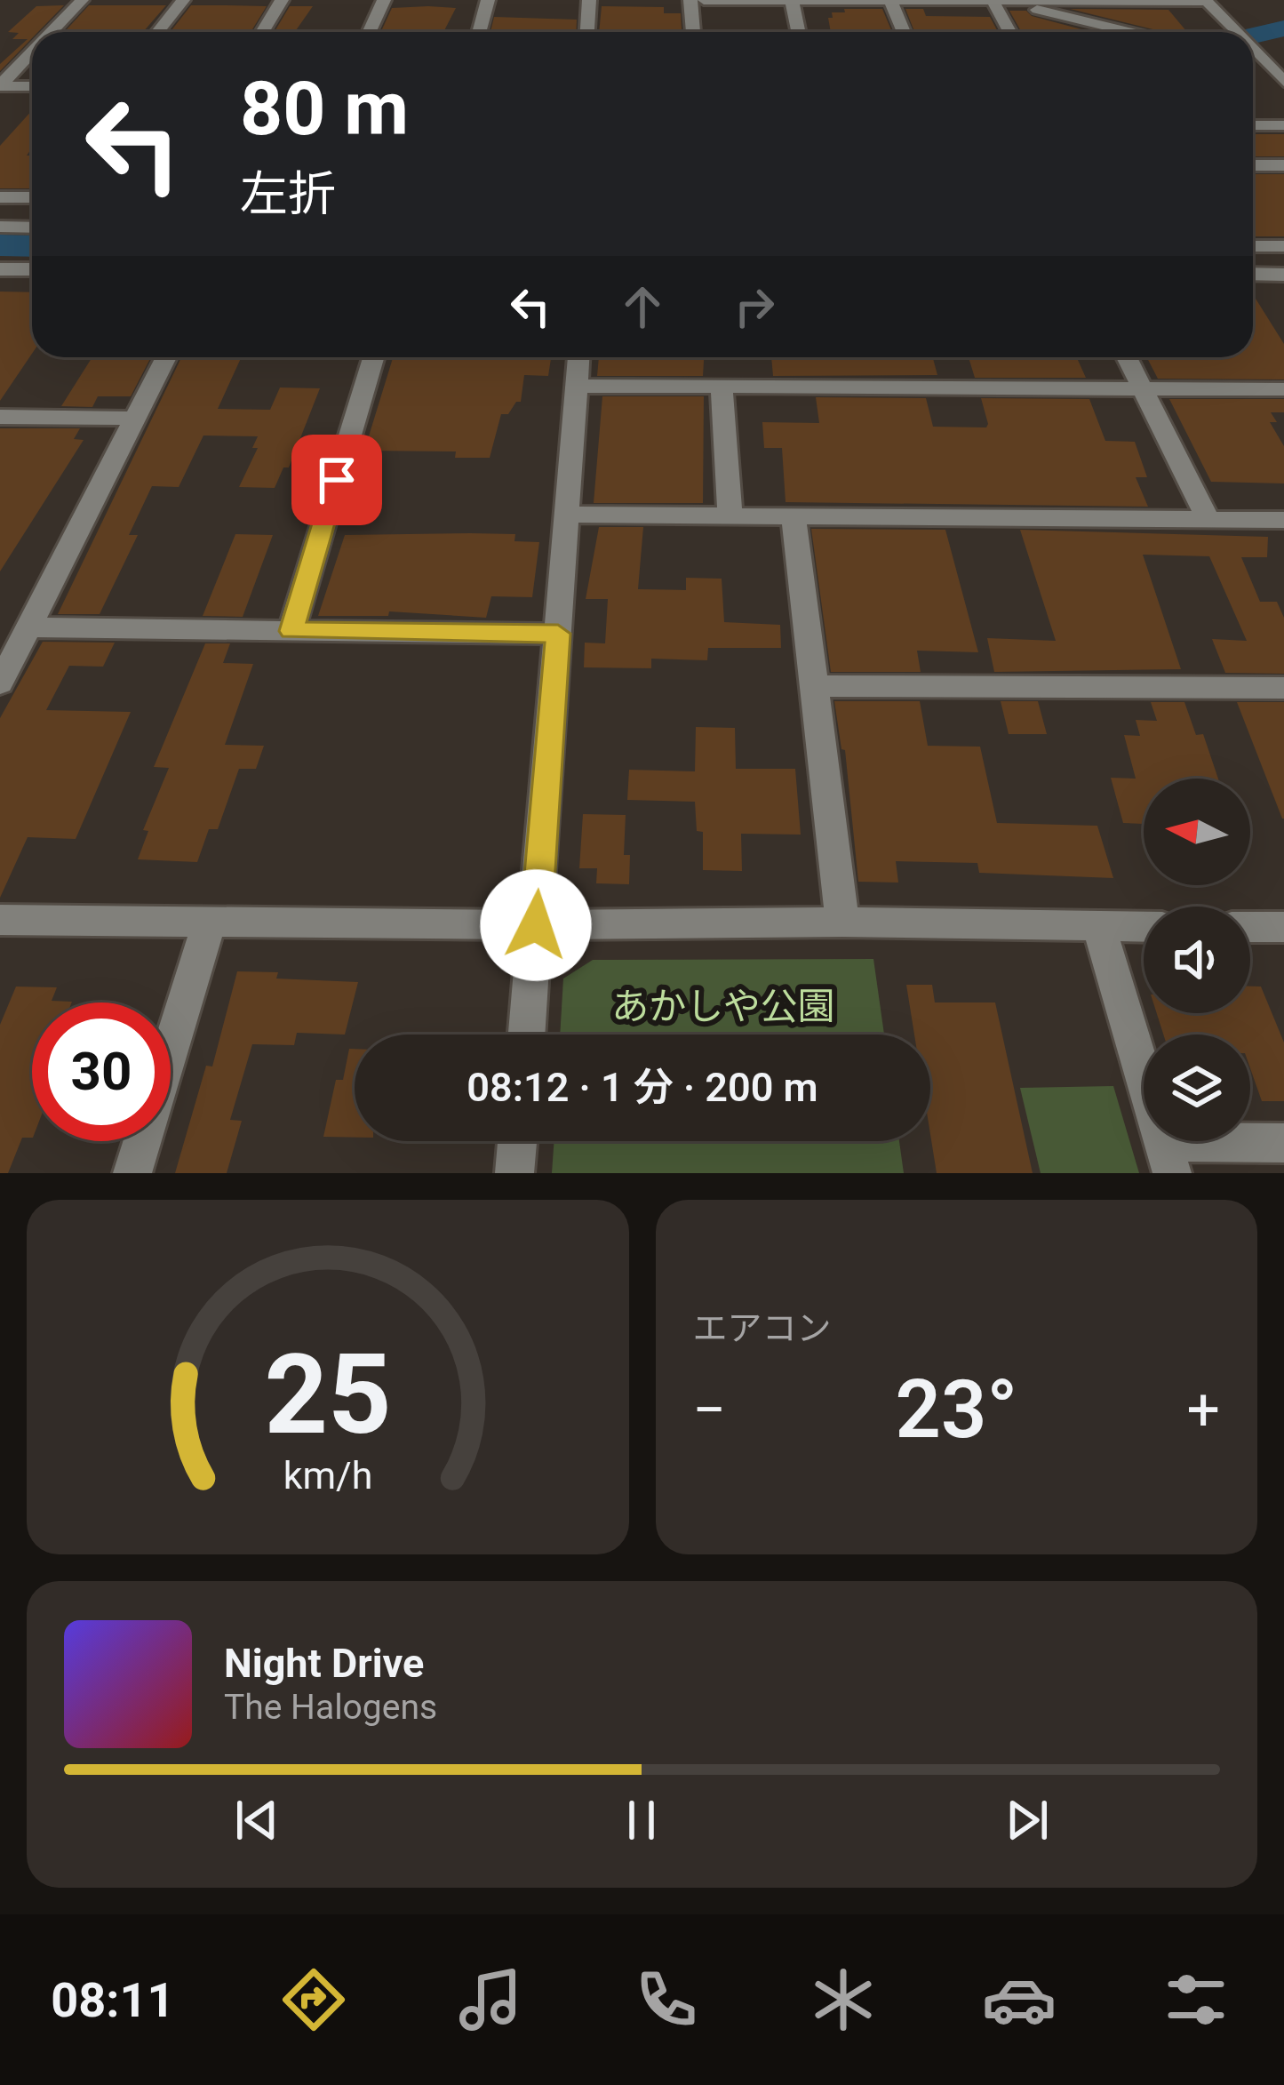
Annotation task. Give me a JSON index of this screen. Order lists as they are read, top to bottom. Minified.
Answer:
{"parks":["あかしや公園"],"north":"left","page":{"turn":["80 m","左折"],"limit":"30","trip":"08:12 · 1 分 · 200 m","tile":"エアコン","heat":["−","23°","+"],"song":["Night Drive","The Halogens"],"tabs":"08:11","gauge":["25","km/h"]}}
